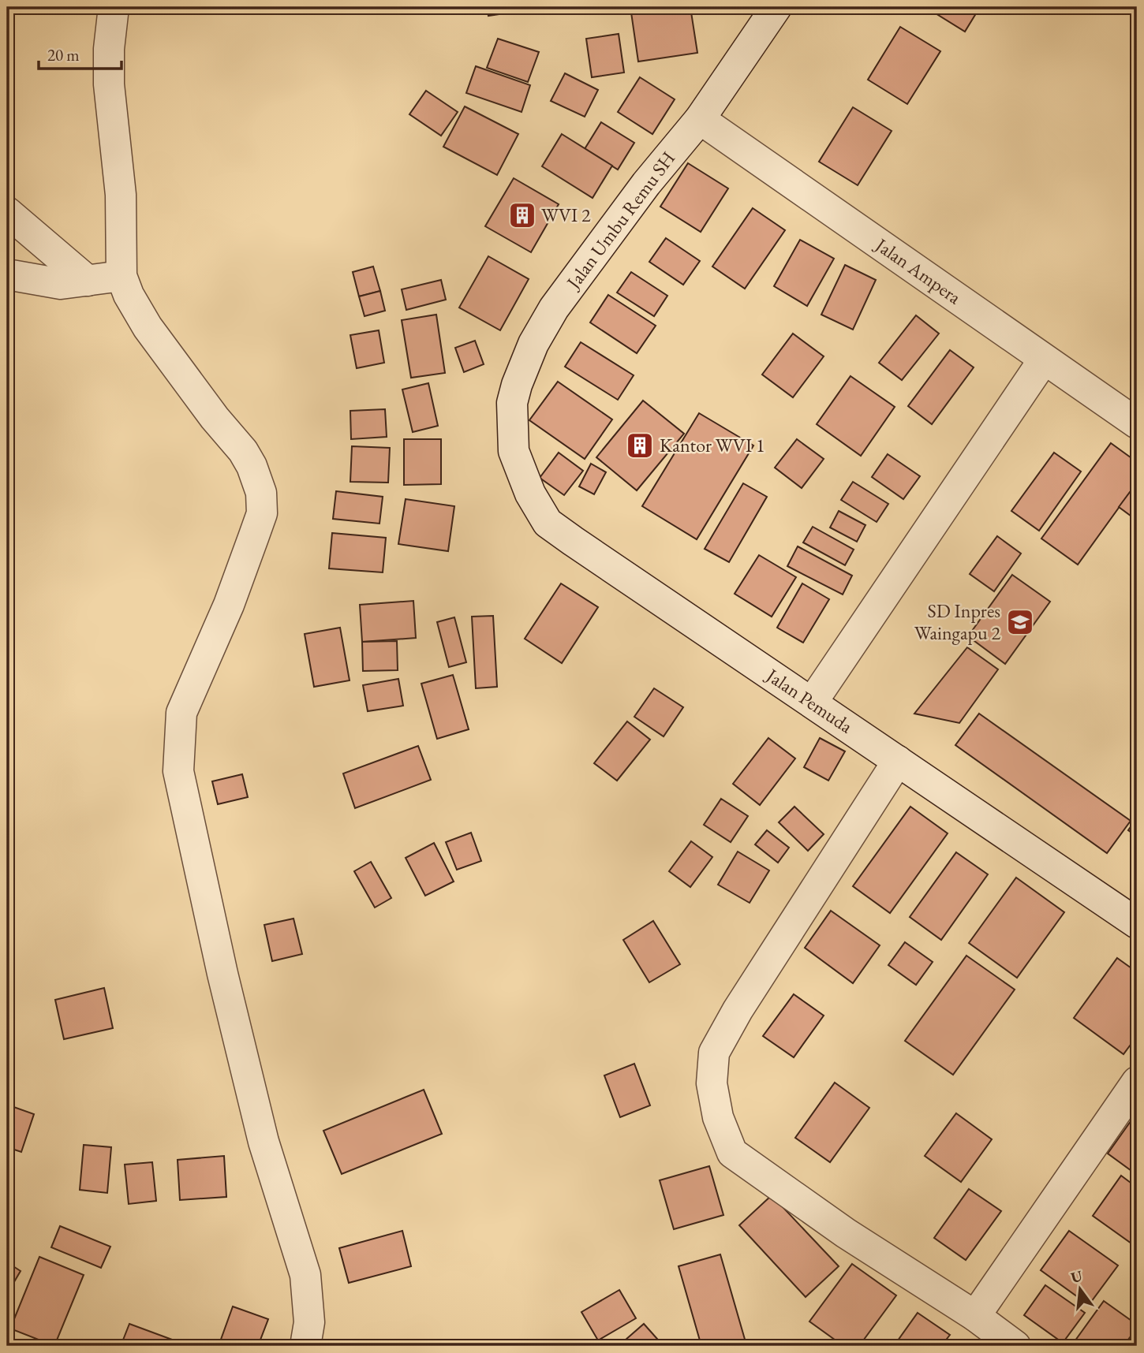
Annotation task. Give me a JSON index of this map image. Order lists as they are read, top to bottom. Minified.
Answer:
{"streets":{"street":["Jalan Umbu Remu SH","Jalan Ampera","Jalan Pemuda"]},"crossings":[["Jalan Umbu Remu SH","Jalan Ampera"],["Jalan Umbu Remu SH","Jalan Pemuda"]],"places":{"building":["WVI 2","Kantor WVI 1"],"school or university":["SD Inpres Waingapu 2"]},"scale_bar":"20 m","north":"top"}
